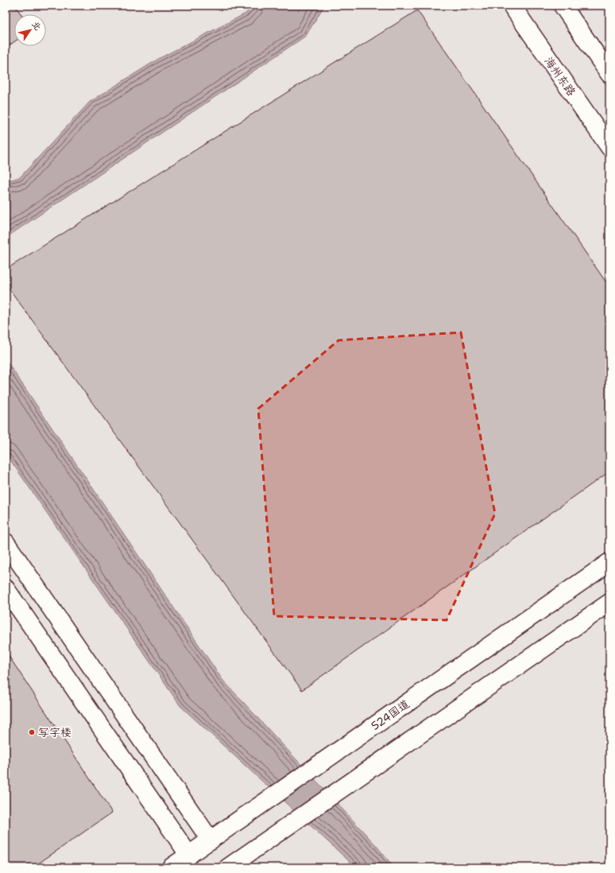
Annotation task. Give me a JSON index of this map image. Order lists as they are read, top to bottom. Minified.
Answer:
{"streets":{"main road":["海州东路","524国道"]},"places":["写字楼"],"north":"top right"}
